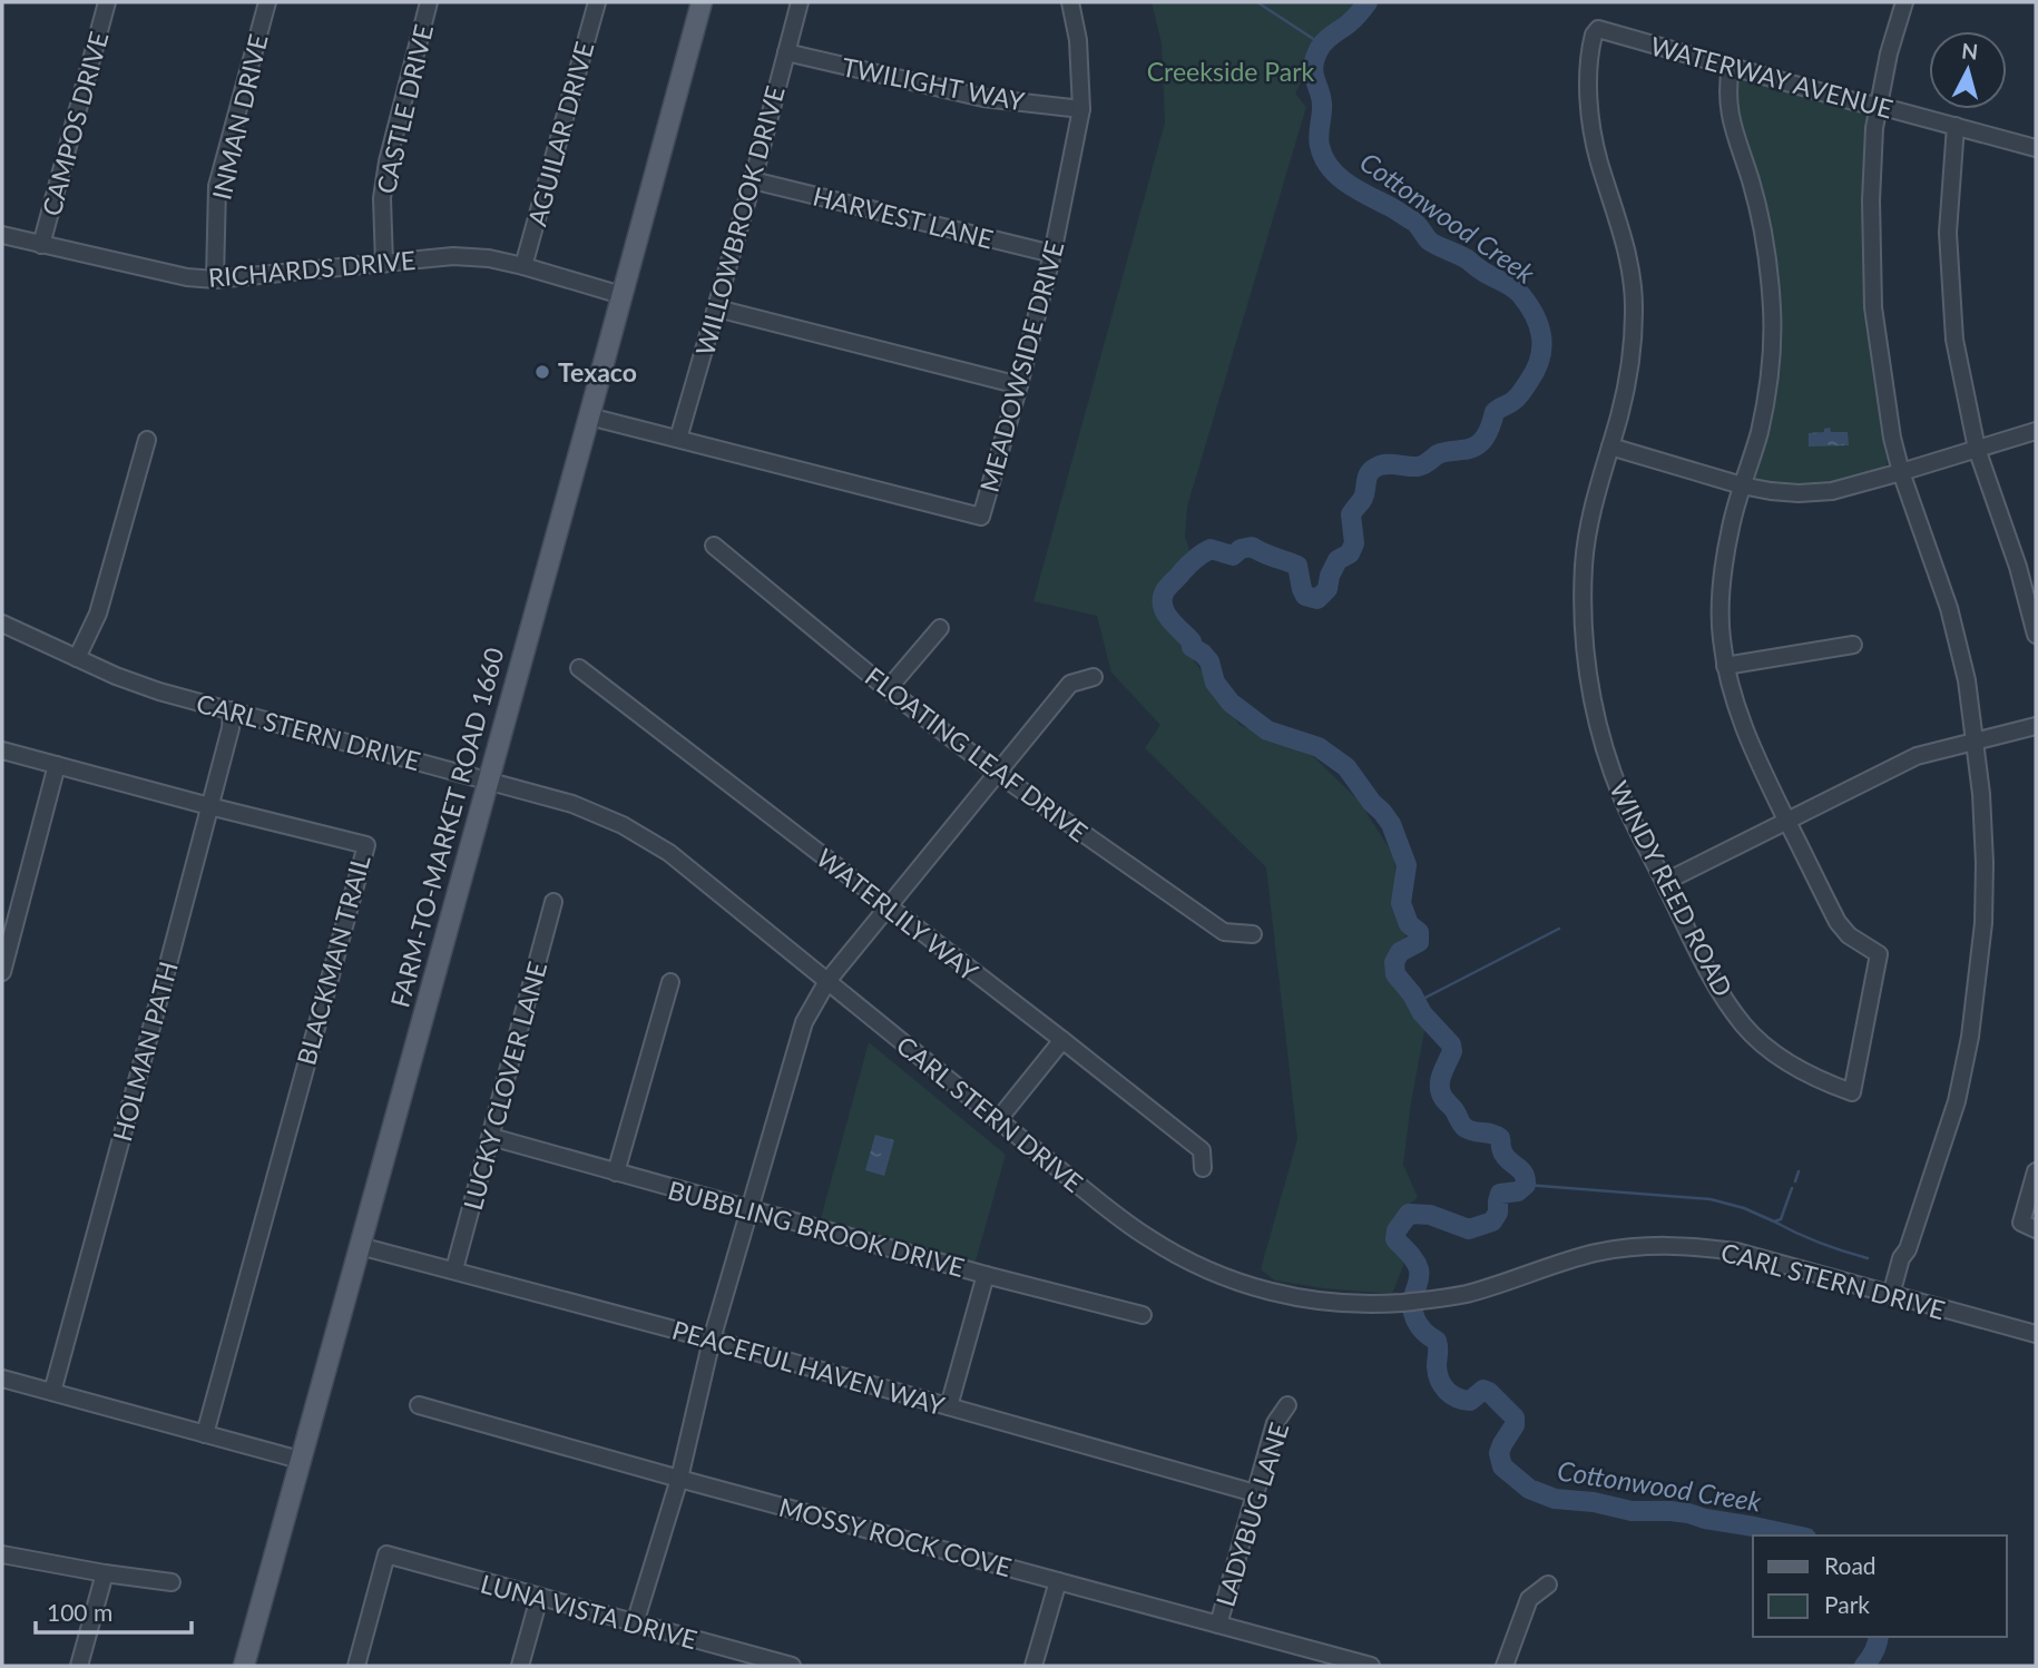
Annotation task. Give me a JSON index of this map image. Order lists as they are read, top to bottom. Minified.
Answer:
{"streets":{"main road":["FARM-TO-MARKET ROAD 1660"],"street":["WATERWAY AVENUE","TWILIGHT WAY","CASTLE DRIVE","INMAN DRIVE","CAMPOS DRIVE","AGUILAR DRIVE","HARVEST LANE","WILLOWBROOK DRIVE","RICHARDS DRIVE","MEADOWSIDE DRIVE","CARL STERN DRIVE","FLOATING LEAF DRIVE","WINDY REED ROAD","WATERLILY WAY","BLACKMAN TRAIL","HOLMAN PATH","LUCKY CLOVER LANE","BUBBLING BROOK DRIVE","PEACEFUL HAVEN WAY","LADYBUG LANE","MOSSY ROCK COVE","LUNA VISTA DRIVE"]},"crossings":[["WATERWAY AVENUE","WINDY REED ROAD"],["TWILIGHT WAY","WILLOWBROOK DRIVE"],["TWILIGHT WAY","MEADOWSIDE DRIVE"],["CASTLE DRIVE","RICHARDS DRIVE"],["INMAN DRIVE","RICHARDS DRIVE"],["CAMPOS DRIVE","RICHARDS DRIVE"],["AGUILAR DRIVE","RICHARDS DRIVE"],["HARVEST LANE","WILLOWBROOK DRIVE"],["HARVEST LANE","MEADOWSIDE DRIVE"],["WILLOWBROOK DRIVE","MEADOWSIDE DRIVE"],["RICHARDS DRIVE","FARM-TO-MARKET ROAD 1660"],["MEADOWSIDE DRIVE","FARM-TO-MARKET ROAD 1660"],["CARL STERN DRIVE","FARM-TO-MARKET ROAD 1660"],["CARL STERN DRIVE","HOLMAN PATH"],["FARM-TO-MARKET ROAD 1660","PEACEFUL HAVEN WAY"],["BLACKMAN TRAIL","HOLMAN PATH"],["LUCKY CLOVER LANE","BUBBLING BROOK DRIVE"],["LUCKY CLOVER LANE","PEACEFUL HAVEN WAY"],["PEACEFUL HAVEN WAY","LADYBUG LANE"],["LADYBUG LANE","MOSSY ROCK COVE"]],"water":["Cottonwood Creek"],"parks":["Creekside Park"],"places":["Texaco"],"legend":["Road","Park"],"scale_bar":"100 m","north":"top"}
